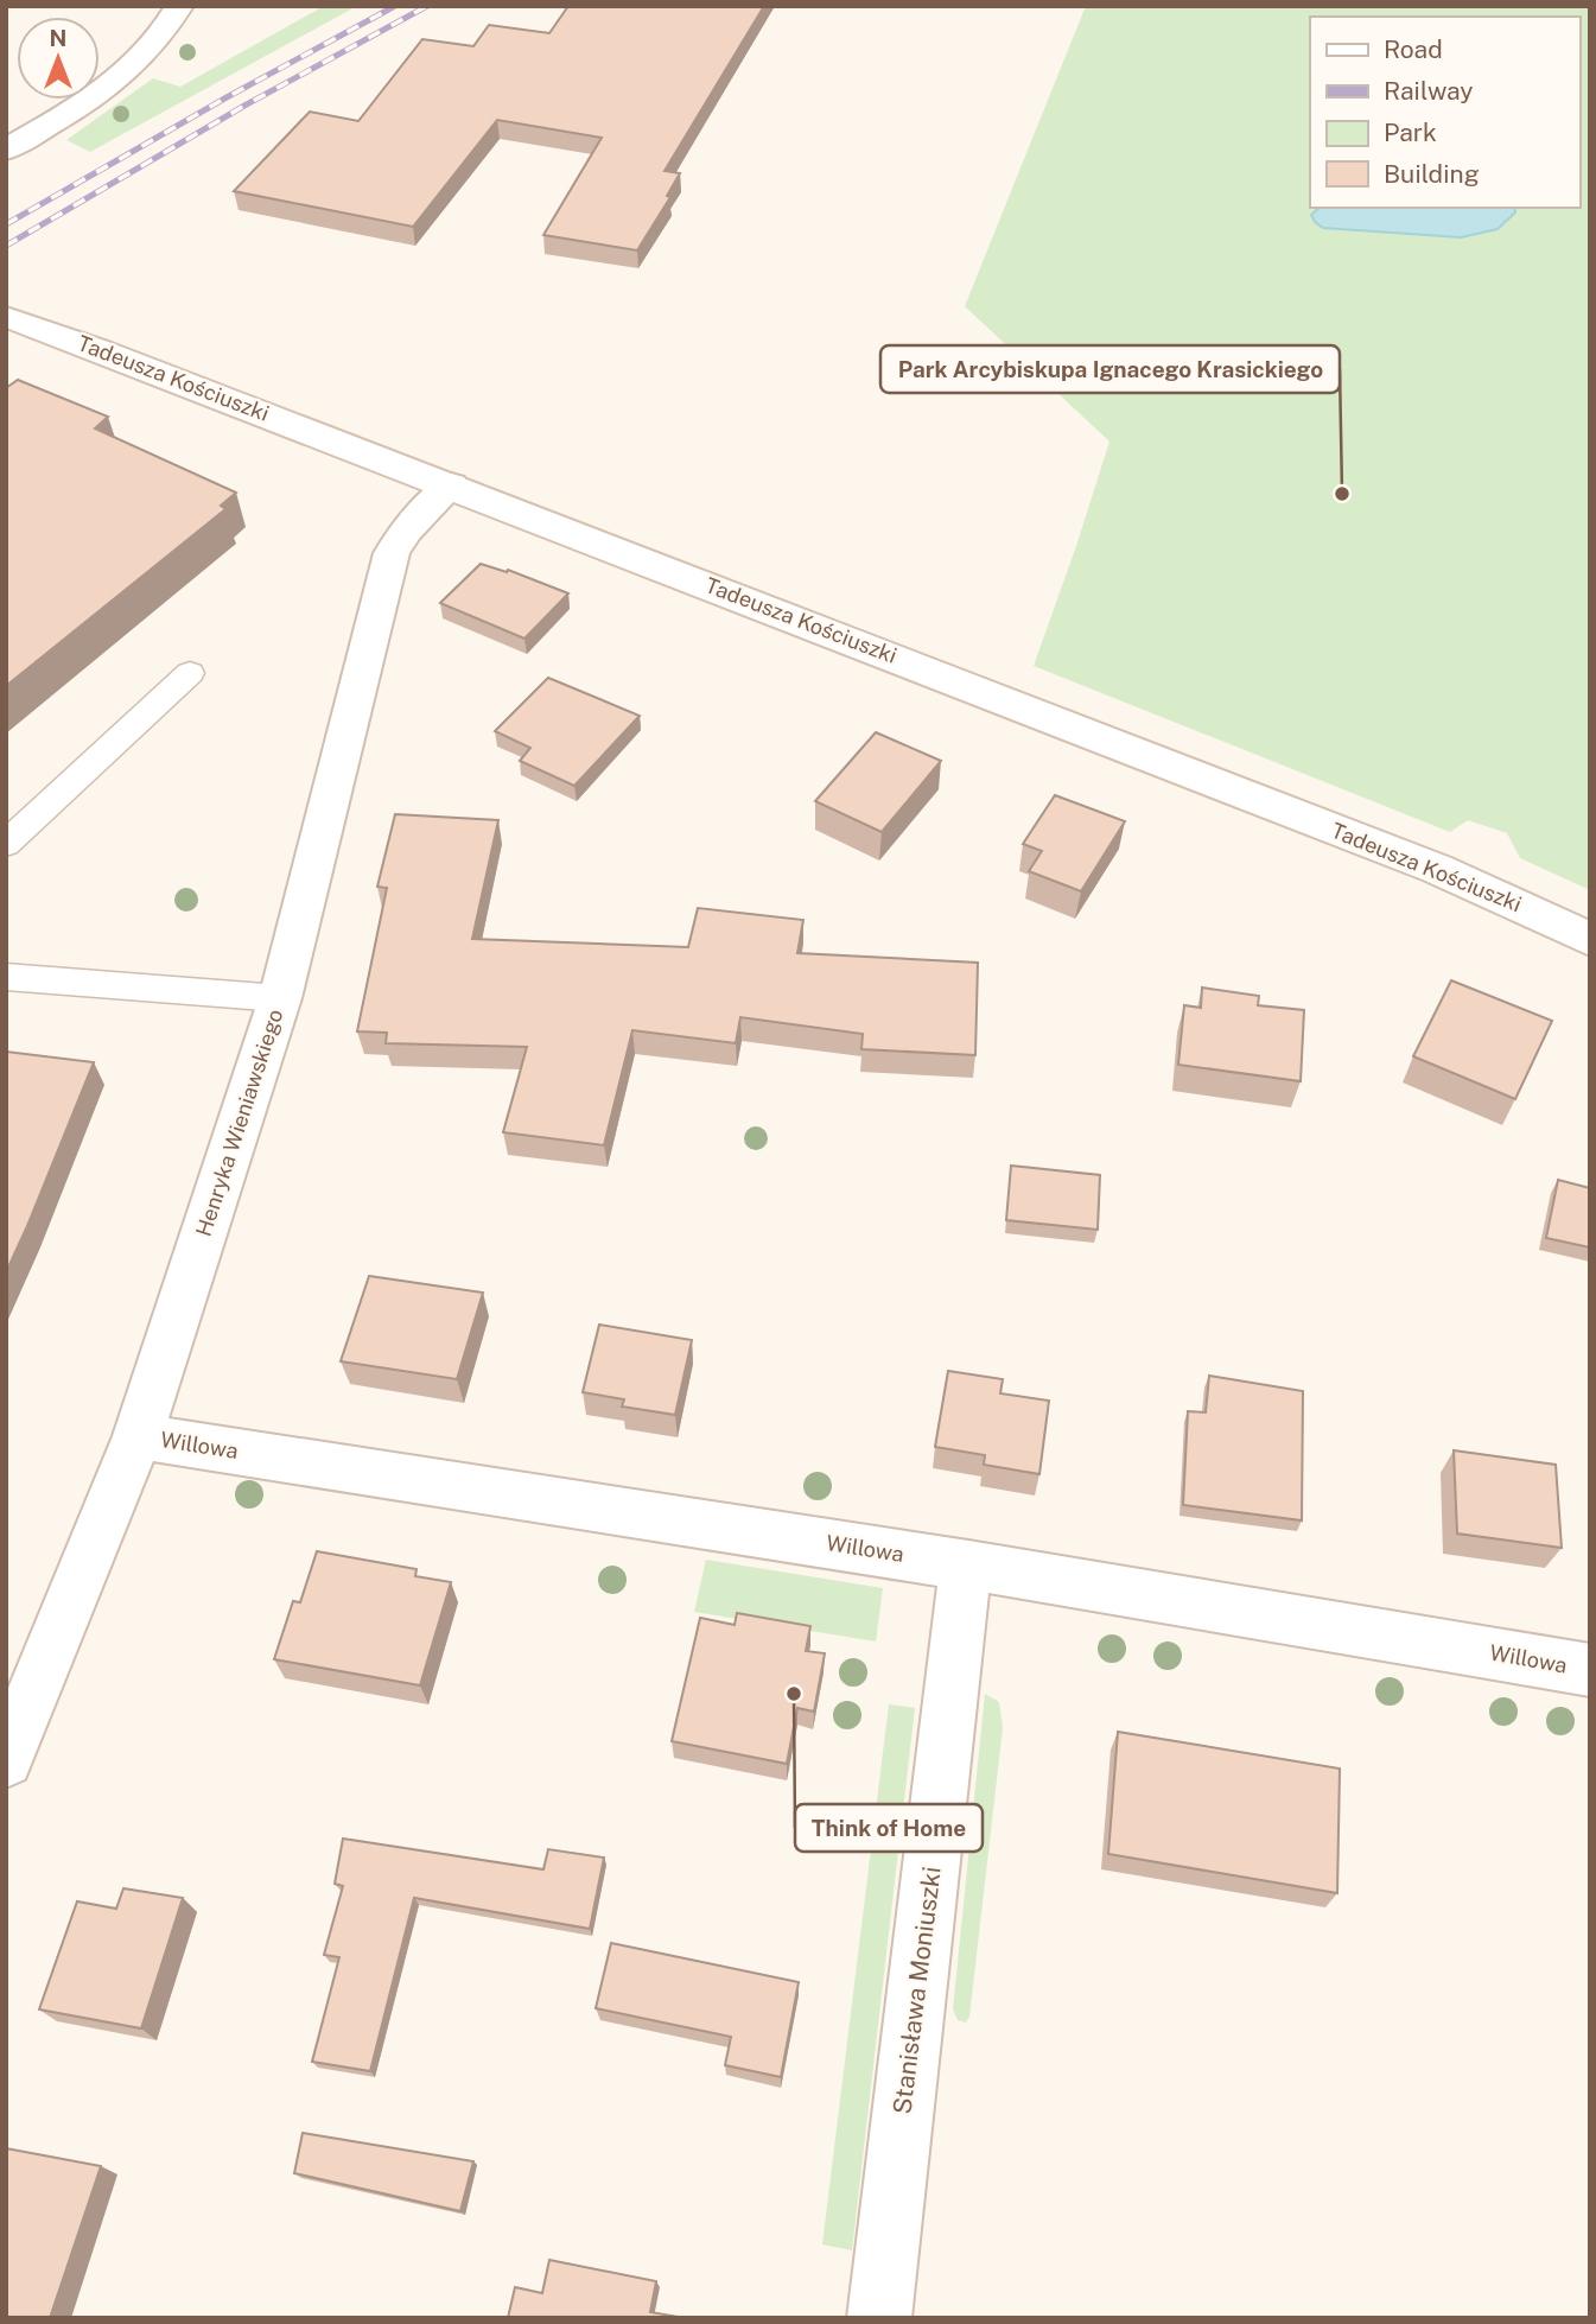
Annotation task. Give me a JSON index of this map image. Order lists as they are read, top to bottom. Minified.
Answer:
{"streets":{"street":["Tadeusza Kościuszki","Henryka Wieniawskiego","Willowa","Stanisława Moniuszki"]},"crossings":[["Tadeusza Kościuszki","Henryka Wieniawskiego"],["Henryka Wieniawskiego","Willowa"],["Willowa","Stanisława Moniuszki"]],"places":["Park Arcybiskupa Ignacego Krasickiego","Think of Home"],"legend":["Road","Railway","Park","Building"],"north":"top"}
